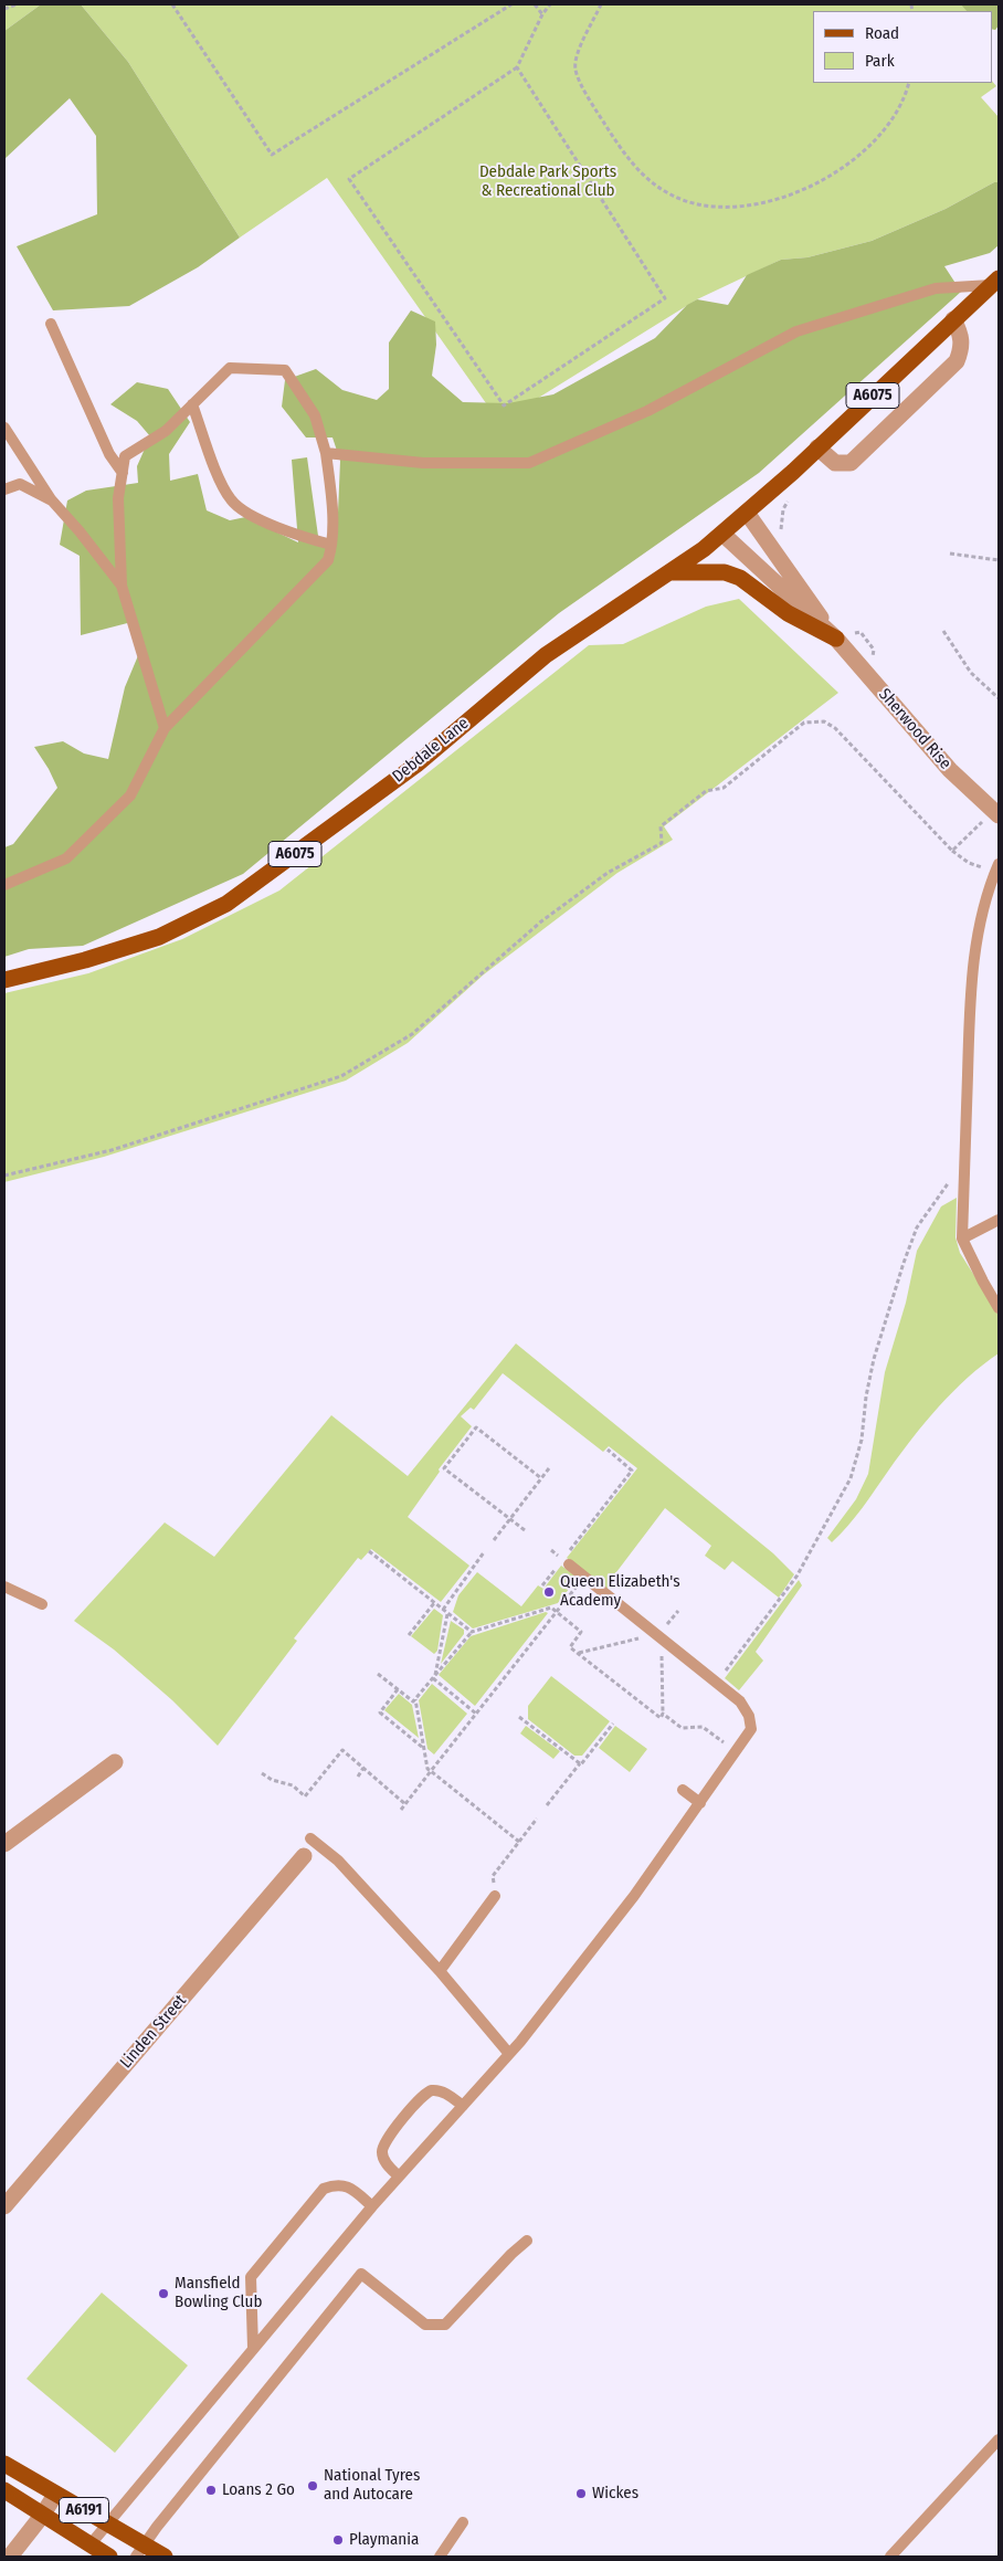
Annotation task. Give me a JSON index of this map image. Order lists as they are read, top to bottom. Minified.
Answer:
{"streets":{"main road":["A6075","Debdale Lane","A6191"],"street":["Sherwood Rise","Linden Street"]},"crossings":[["Sherwood Rise","Debdale Lane"]],"parks":["Debdale Park Sports & Recreational Club"],"places":["Queen Elizabeth's Academy","Mansfield Bowling Club","National Tyres and Autocare","Loans 2 Go","Wickes","Playmania"],"legend":["Road","Park"]}
